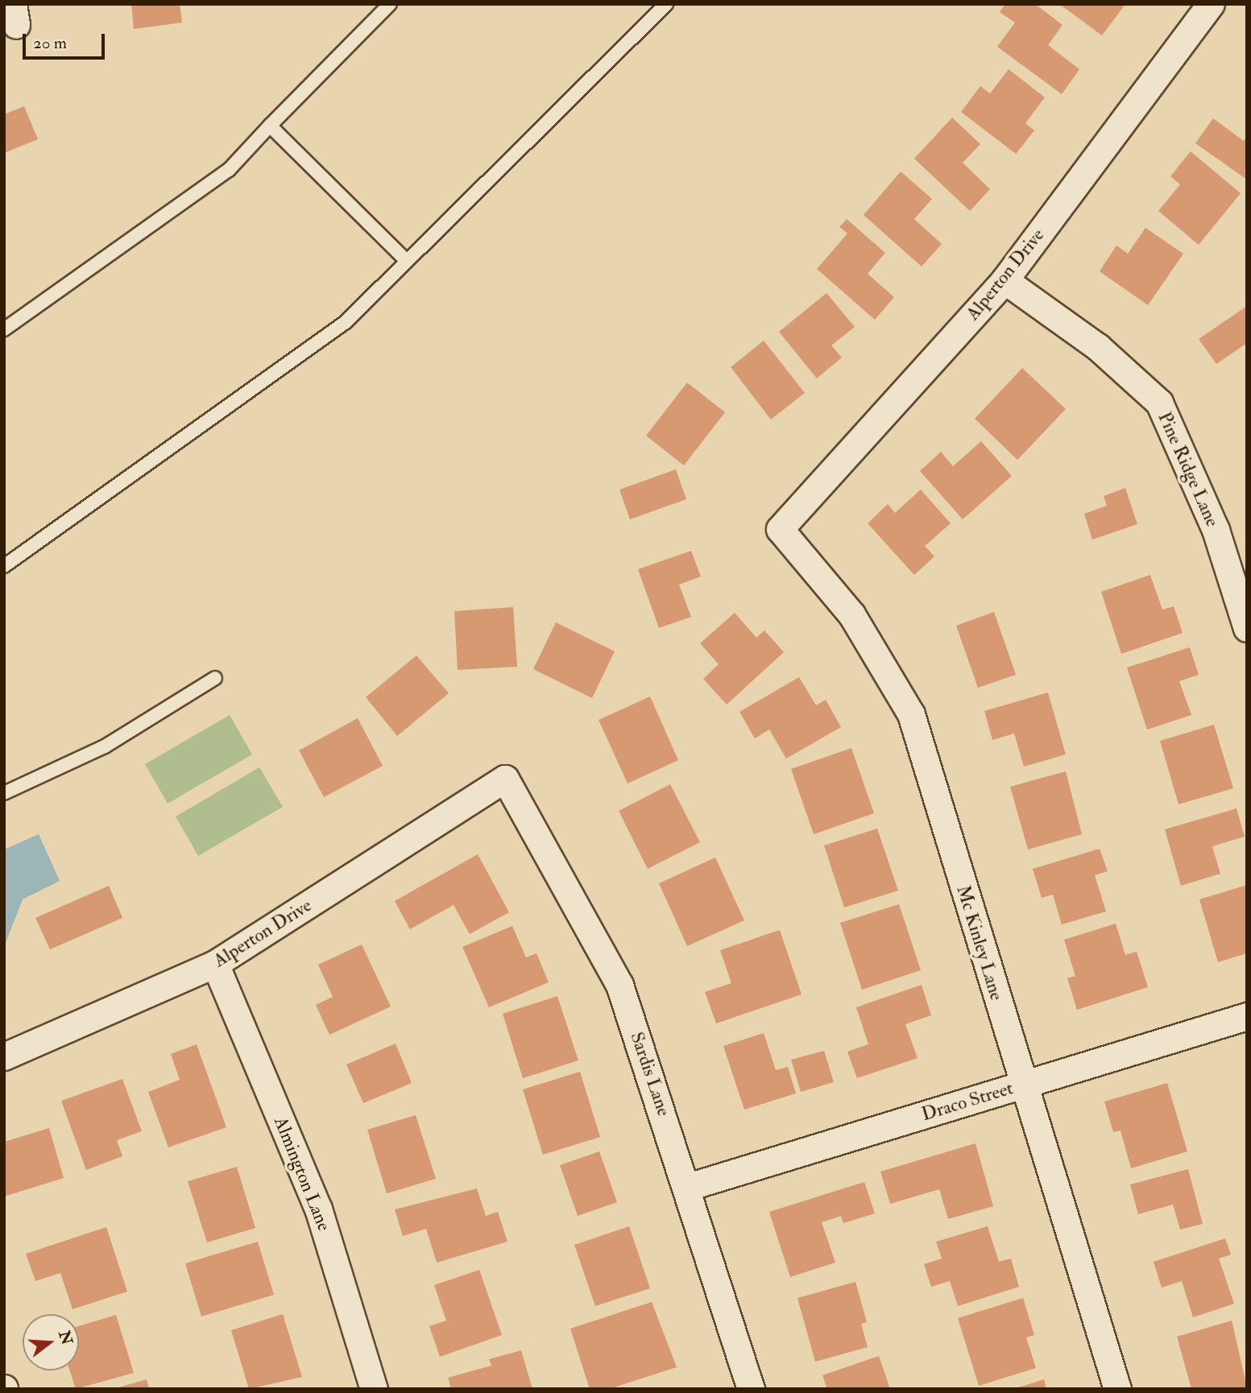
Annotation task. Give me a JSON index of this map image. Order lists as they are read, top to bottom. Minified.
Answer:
{"streets":{"street":["Alperton Drive","Pine Ridge Lane","Mc Kinley Lane","Sardis Lane","Draco Street","Almington Lane"]},"crossings":[["Alperton Drive","Pine Ridge Lane"],["Alperton Drive","Mc Kinley Lane"],["Alperton Drive","Sardis Lane"],["Alperton Drive","Almington Lane"],["Mc Kinley Lane","Draco Street"],["Sardis Lane","Draco Street"]],"scale_bar":"20 m","north":"right"}
